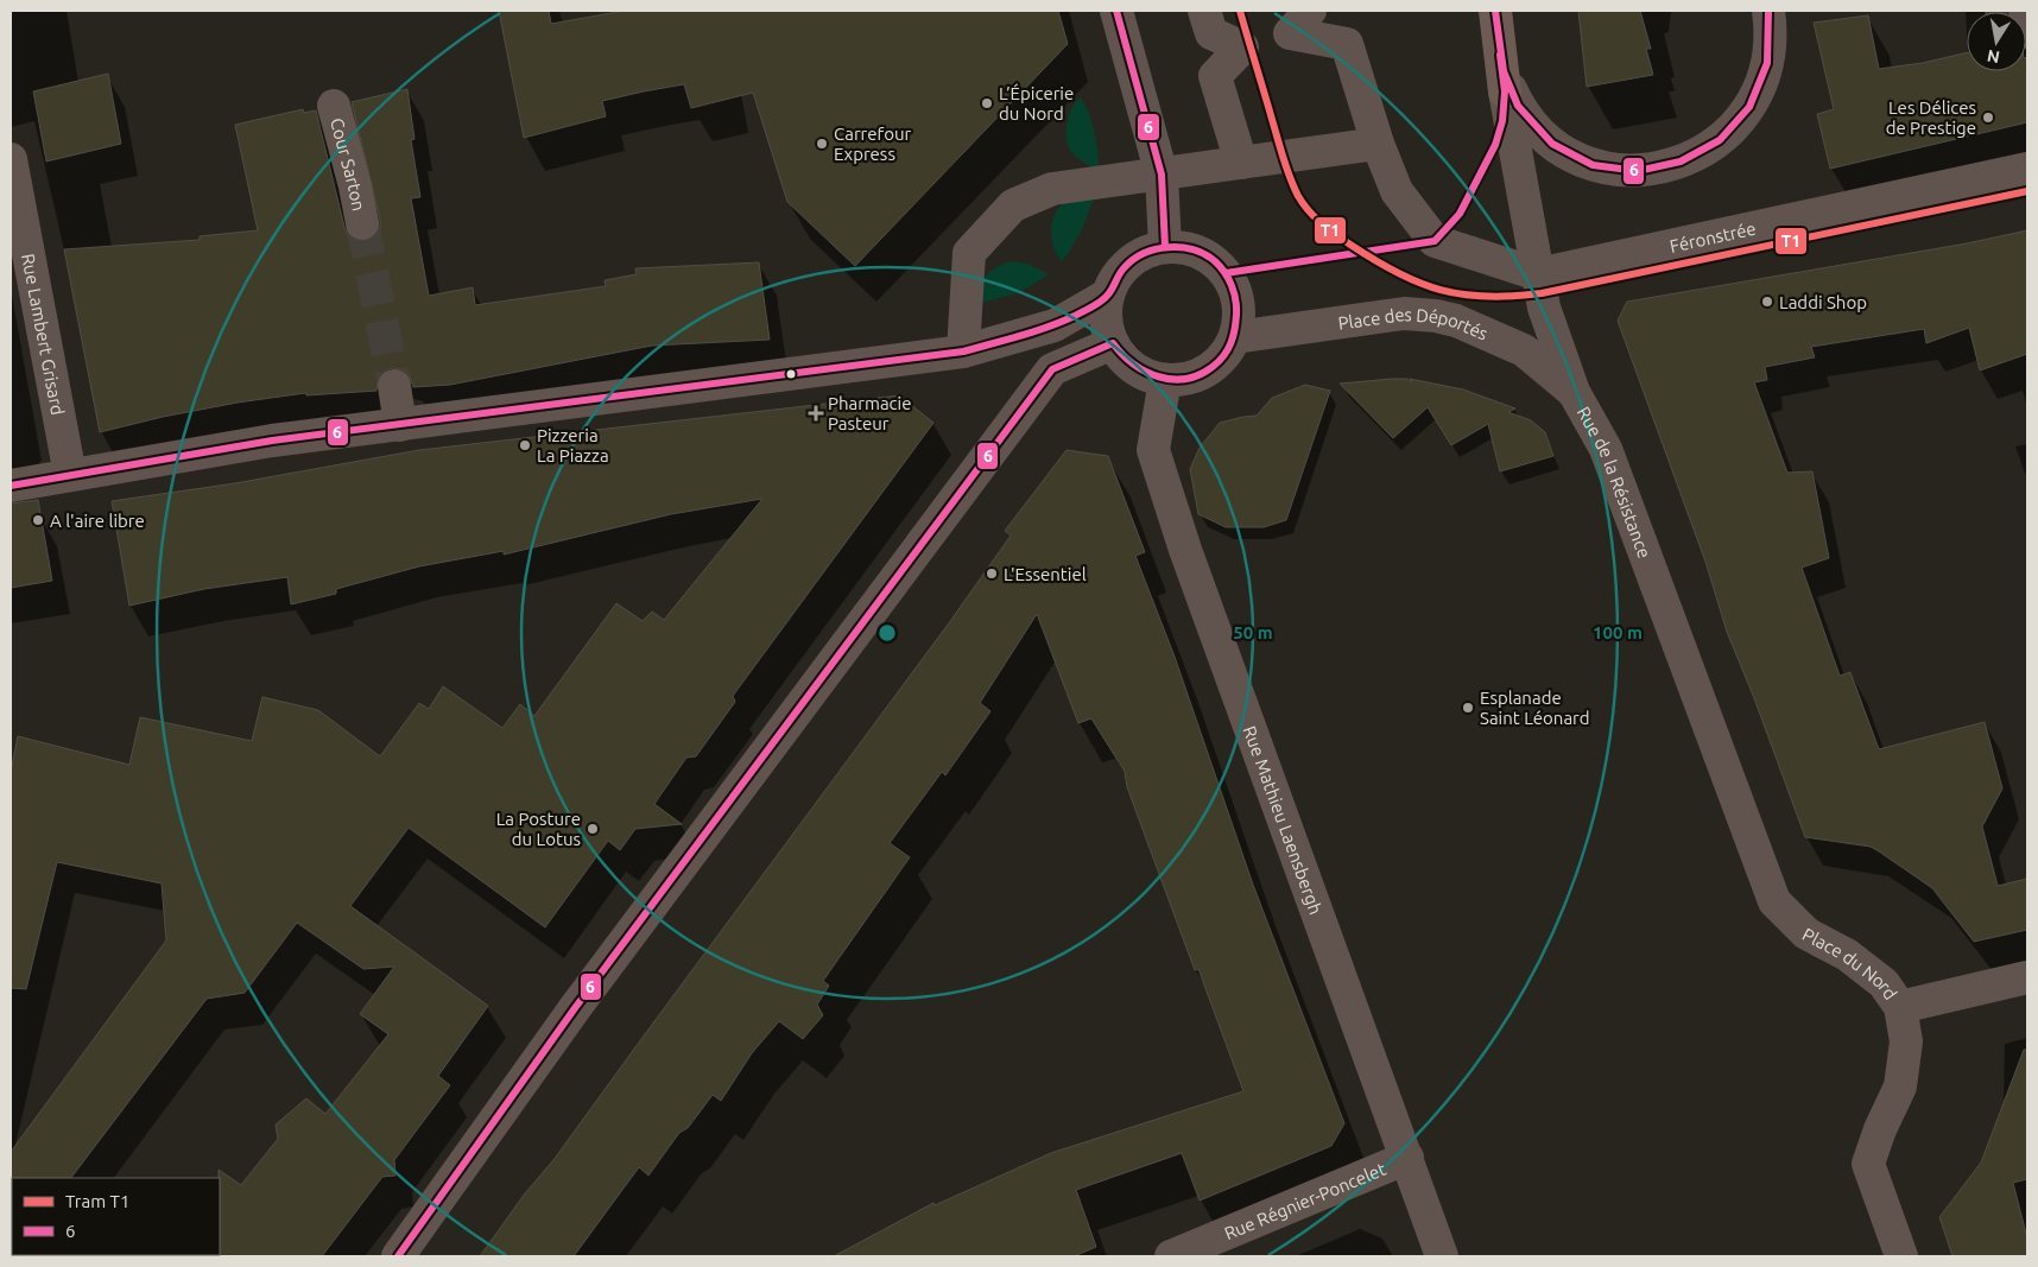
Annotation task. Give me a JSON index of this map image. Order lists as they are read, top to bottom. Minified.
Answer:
{"streets":{"street":["Cour Sarton","Féronstrée","Place des Déportés","Rue Lambert Grisard","Rue de la Résistance","Rue Mathieu Laensbergh","Place du Nord","Rue Régnier-Poncelet"]},"crossings":[["Féronstrée","Rue de la Résistance"],["Place des Déportés","Rue de la Résistance"],["Place des Déportés","Rue Mathieu Laensbergh"],["Rue de la Résistance","Place du Nord"],["Rue Mathieu Laensbergh","Rue Régnier-Poncelet"]],"places":{"other":["L’Épicerie du Nord","Les Délices de Prestige","Carrefour Express","Laddi Shop","Pizzeria La Piazza","A l'aire libre","L'Essentiel","Esplanade Saint Léonard","La Posture du Lotus"],"health":["Pharmacie Pasteur"]},"lines":["tram line T1","transit line 6"],"legend":["Tram T1","6"],"north":"bottom","rings":["50 m","100 m"]}
